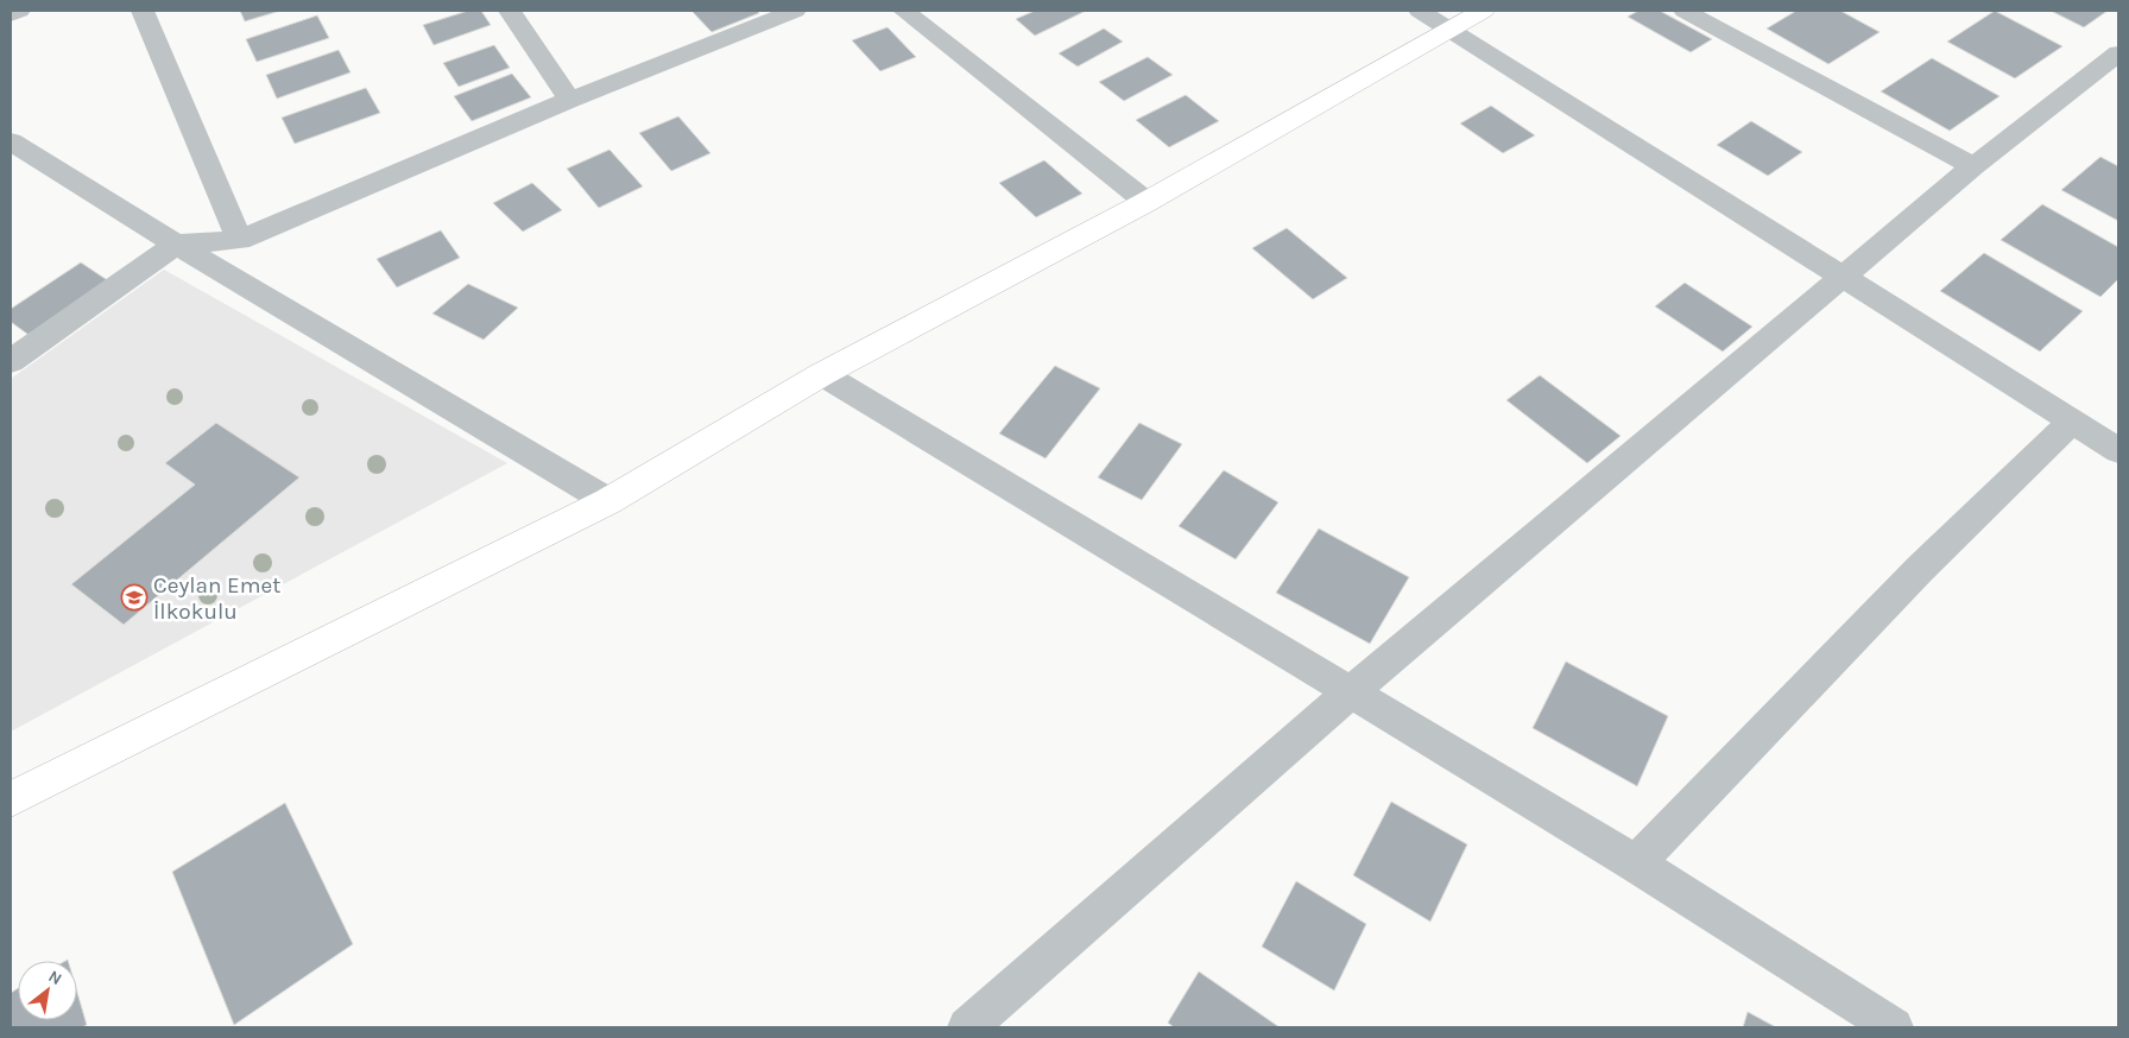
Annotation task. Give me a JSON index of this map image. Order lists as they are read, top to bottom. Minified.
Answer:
{"places":{"school or university":["Ceylan Emet İlkokulu"]},"north":"top right"}
